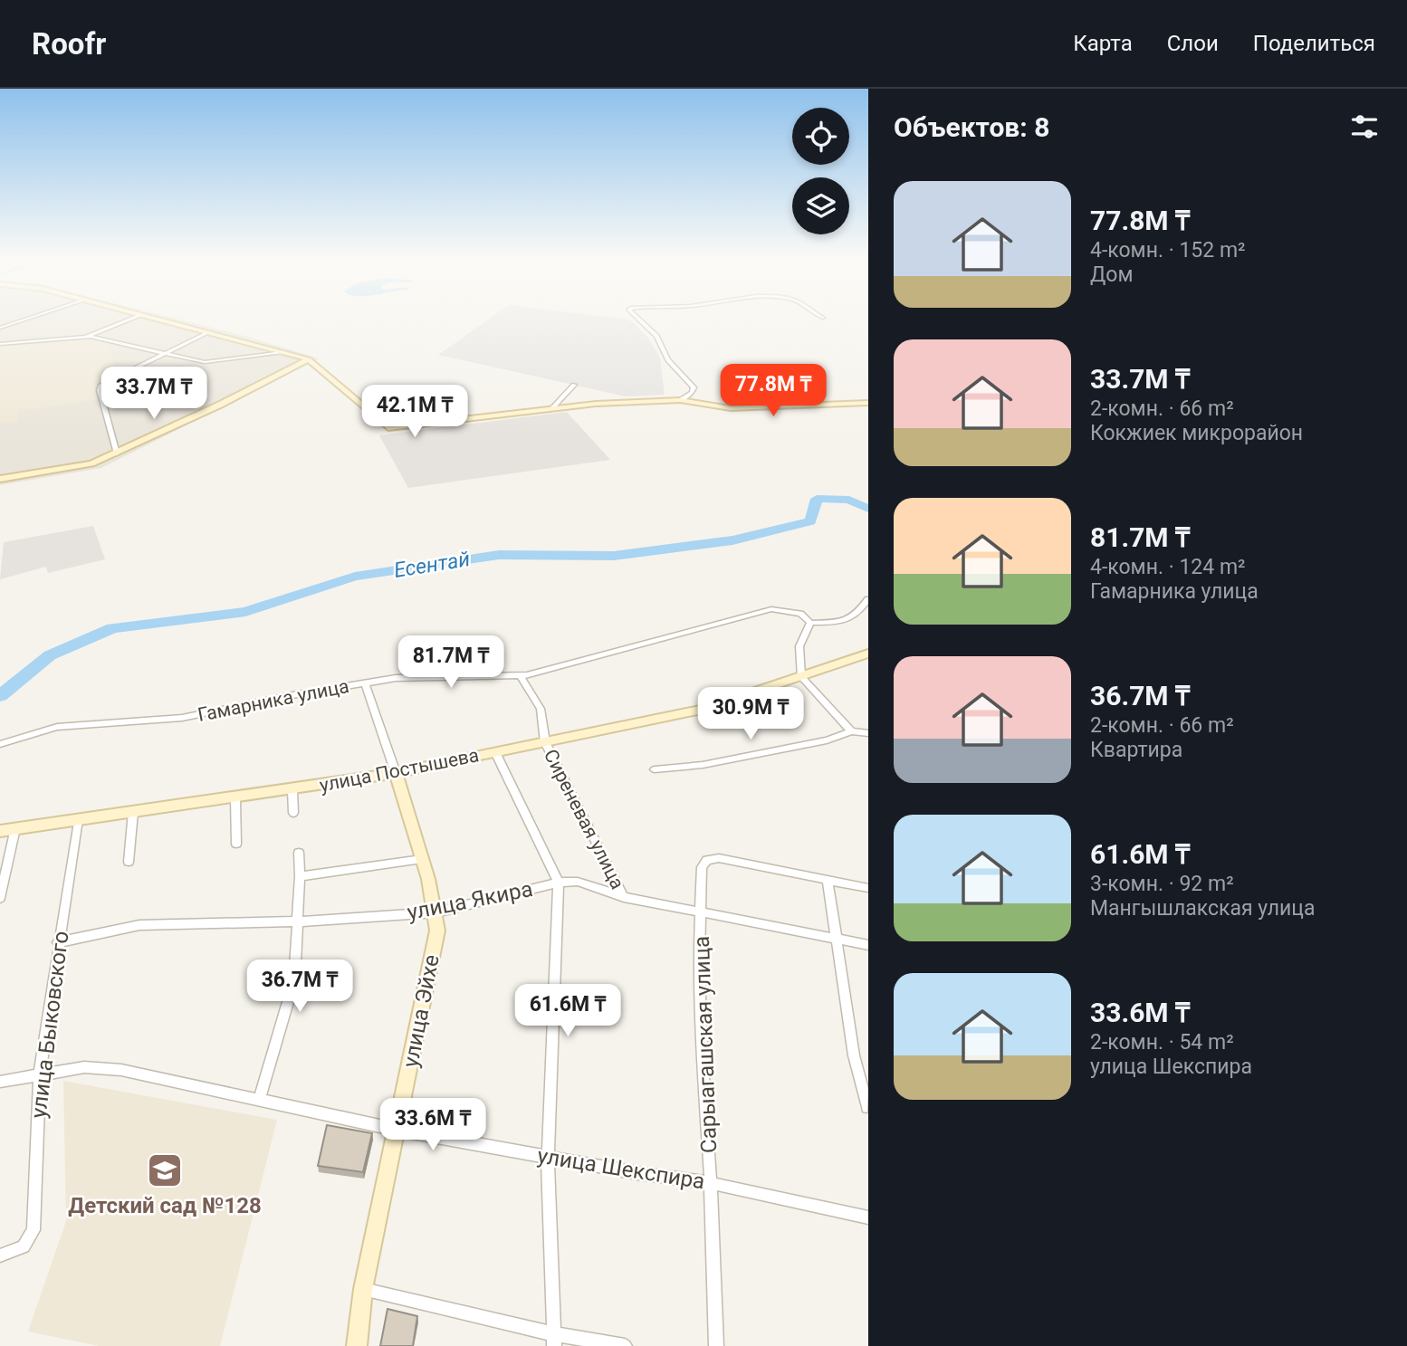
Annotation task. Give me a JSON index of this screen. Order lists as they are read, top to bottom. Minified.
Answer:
{"streets":{"street":["Гамарника улица","улица Постышева","Сиреневая улица","улица Якира","улица Эйхе","улица Быковского","Сарыагашская улица","улица Шекспира"]},"crossings":[["Гамарника улица","улица Эйхе"],["улица Постышева","Сиреневая улица"],["улица Постышева","улица Эйхе"],["улица Постышева","улица Быковского"],["Сиреневая улица","улица Якира"],["Сиреневая улица","Сарыагашская улица"],["улица Якира","улица Эйхе"],["улица Якира","улица Быковского"],["улица Эйхе","улица Шекспира"],["улица Быковского","улица Шекспира"],["Сарыагашская улица","улица Шекспира"]],"water":["Есентай"],"places":{"school or university":["Детский сад №128"]},"page":{"header":"Roofr","nav":["Карта","Слои","Поделиться"],"heading":"Объектов: 8","list":[{"name":"77.8M ₸","note":"4-комн. · 152 m² · Дом"},{"name":"33.7M ₸","note":"2-комн. · 66 m² · Кокжиек микрорайон"},{"name":"81.7M ₸","note":"4-комн. · 124 m² · Гамарника улица"},{"name":"36.7M ₸","note":"2-комн. · 66 m² · Квартира"},{"name":"61.6M ₸","note":"3-комн. · 92 m² · Мангышлакская улица"},{"name":"33.6M ₸","note":"2-комн. · 54 m² · улица Шекспира"}],"price":["77.8M ₸","33.7M ₸","42.1M ₸","81.7M ₸","30.9M ₸","36.7M ₸","61.6M ₸","33.6M ₸"]}}
